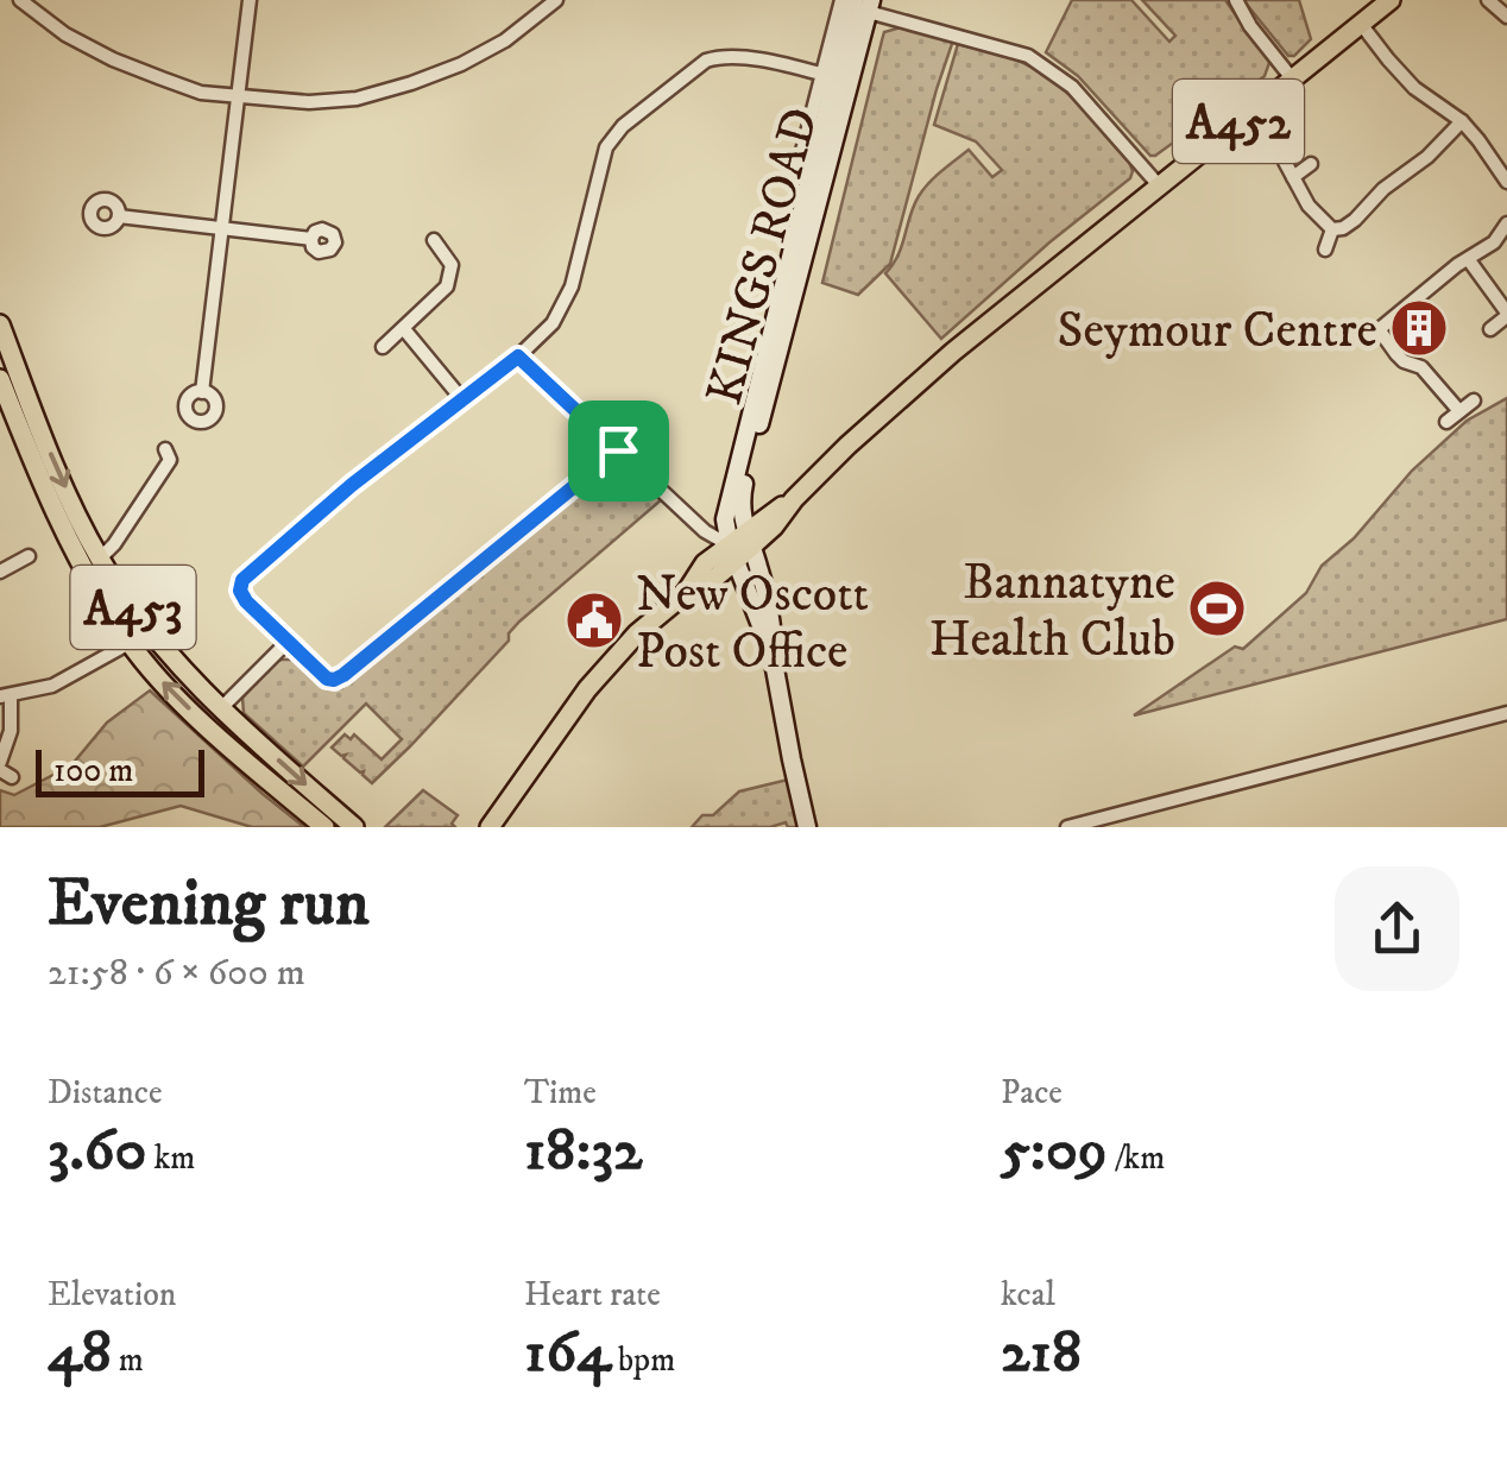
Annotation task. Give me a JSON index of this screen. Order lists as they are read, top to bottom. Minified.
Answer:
{"streets":{"main road":["A452","KINGS ROAD","A453"]},"crossings":[["A452","KINGS ROAD"]],"places":{"building":["Seymour Centre"],"sports":["Bannatyne Health Club"],"public building":["New Oscott Post Office"]},"scale_bar":"100 m","page":{"scale":"100 m","heading":["Evening run","21:58 · 6 × 600 m"],"stats":[["Distance","3.60 km"],["Time","18:32"],["Pace","5:09 /km"],["Elevation","48 m"],["Heart rate","164 bpm"],["kcal","218"]]}}
